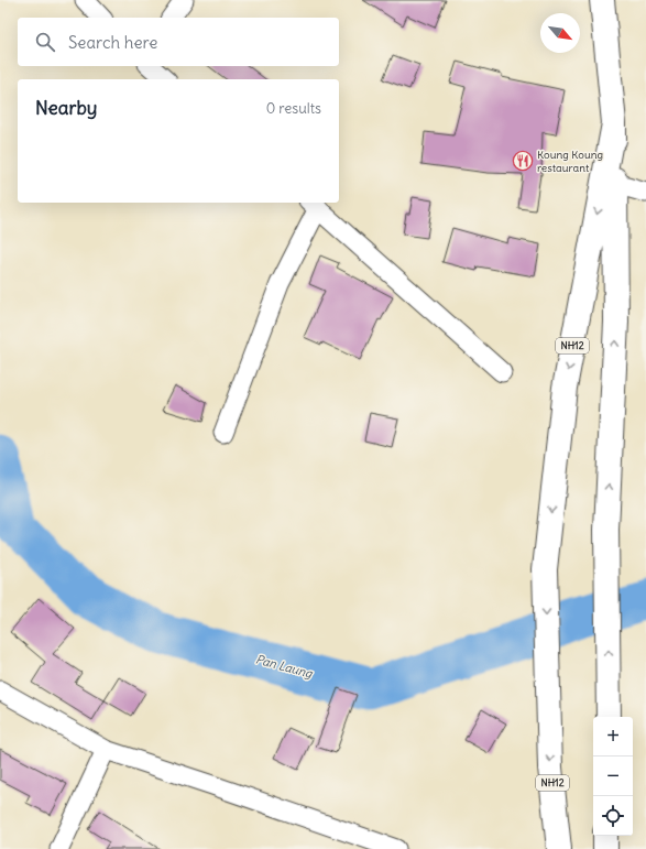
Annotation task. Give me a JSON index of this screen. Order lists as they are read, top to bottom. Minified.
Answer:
{"streets":{"highway":["NH12"]},"water":["Pan Laung"],"places":{"restaurant":["Koung Koung restaurant"]},"north":"bottom right","page":{"search":"Search here","heading":["Nearby","0 results"],"map_buttons":["+","−"]}}
